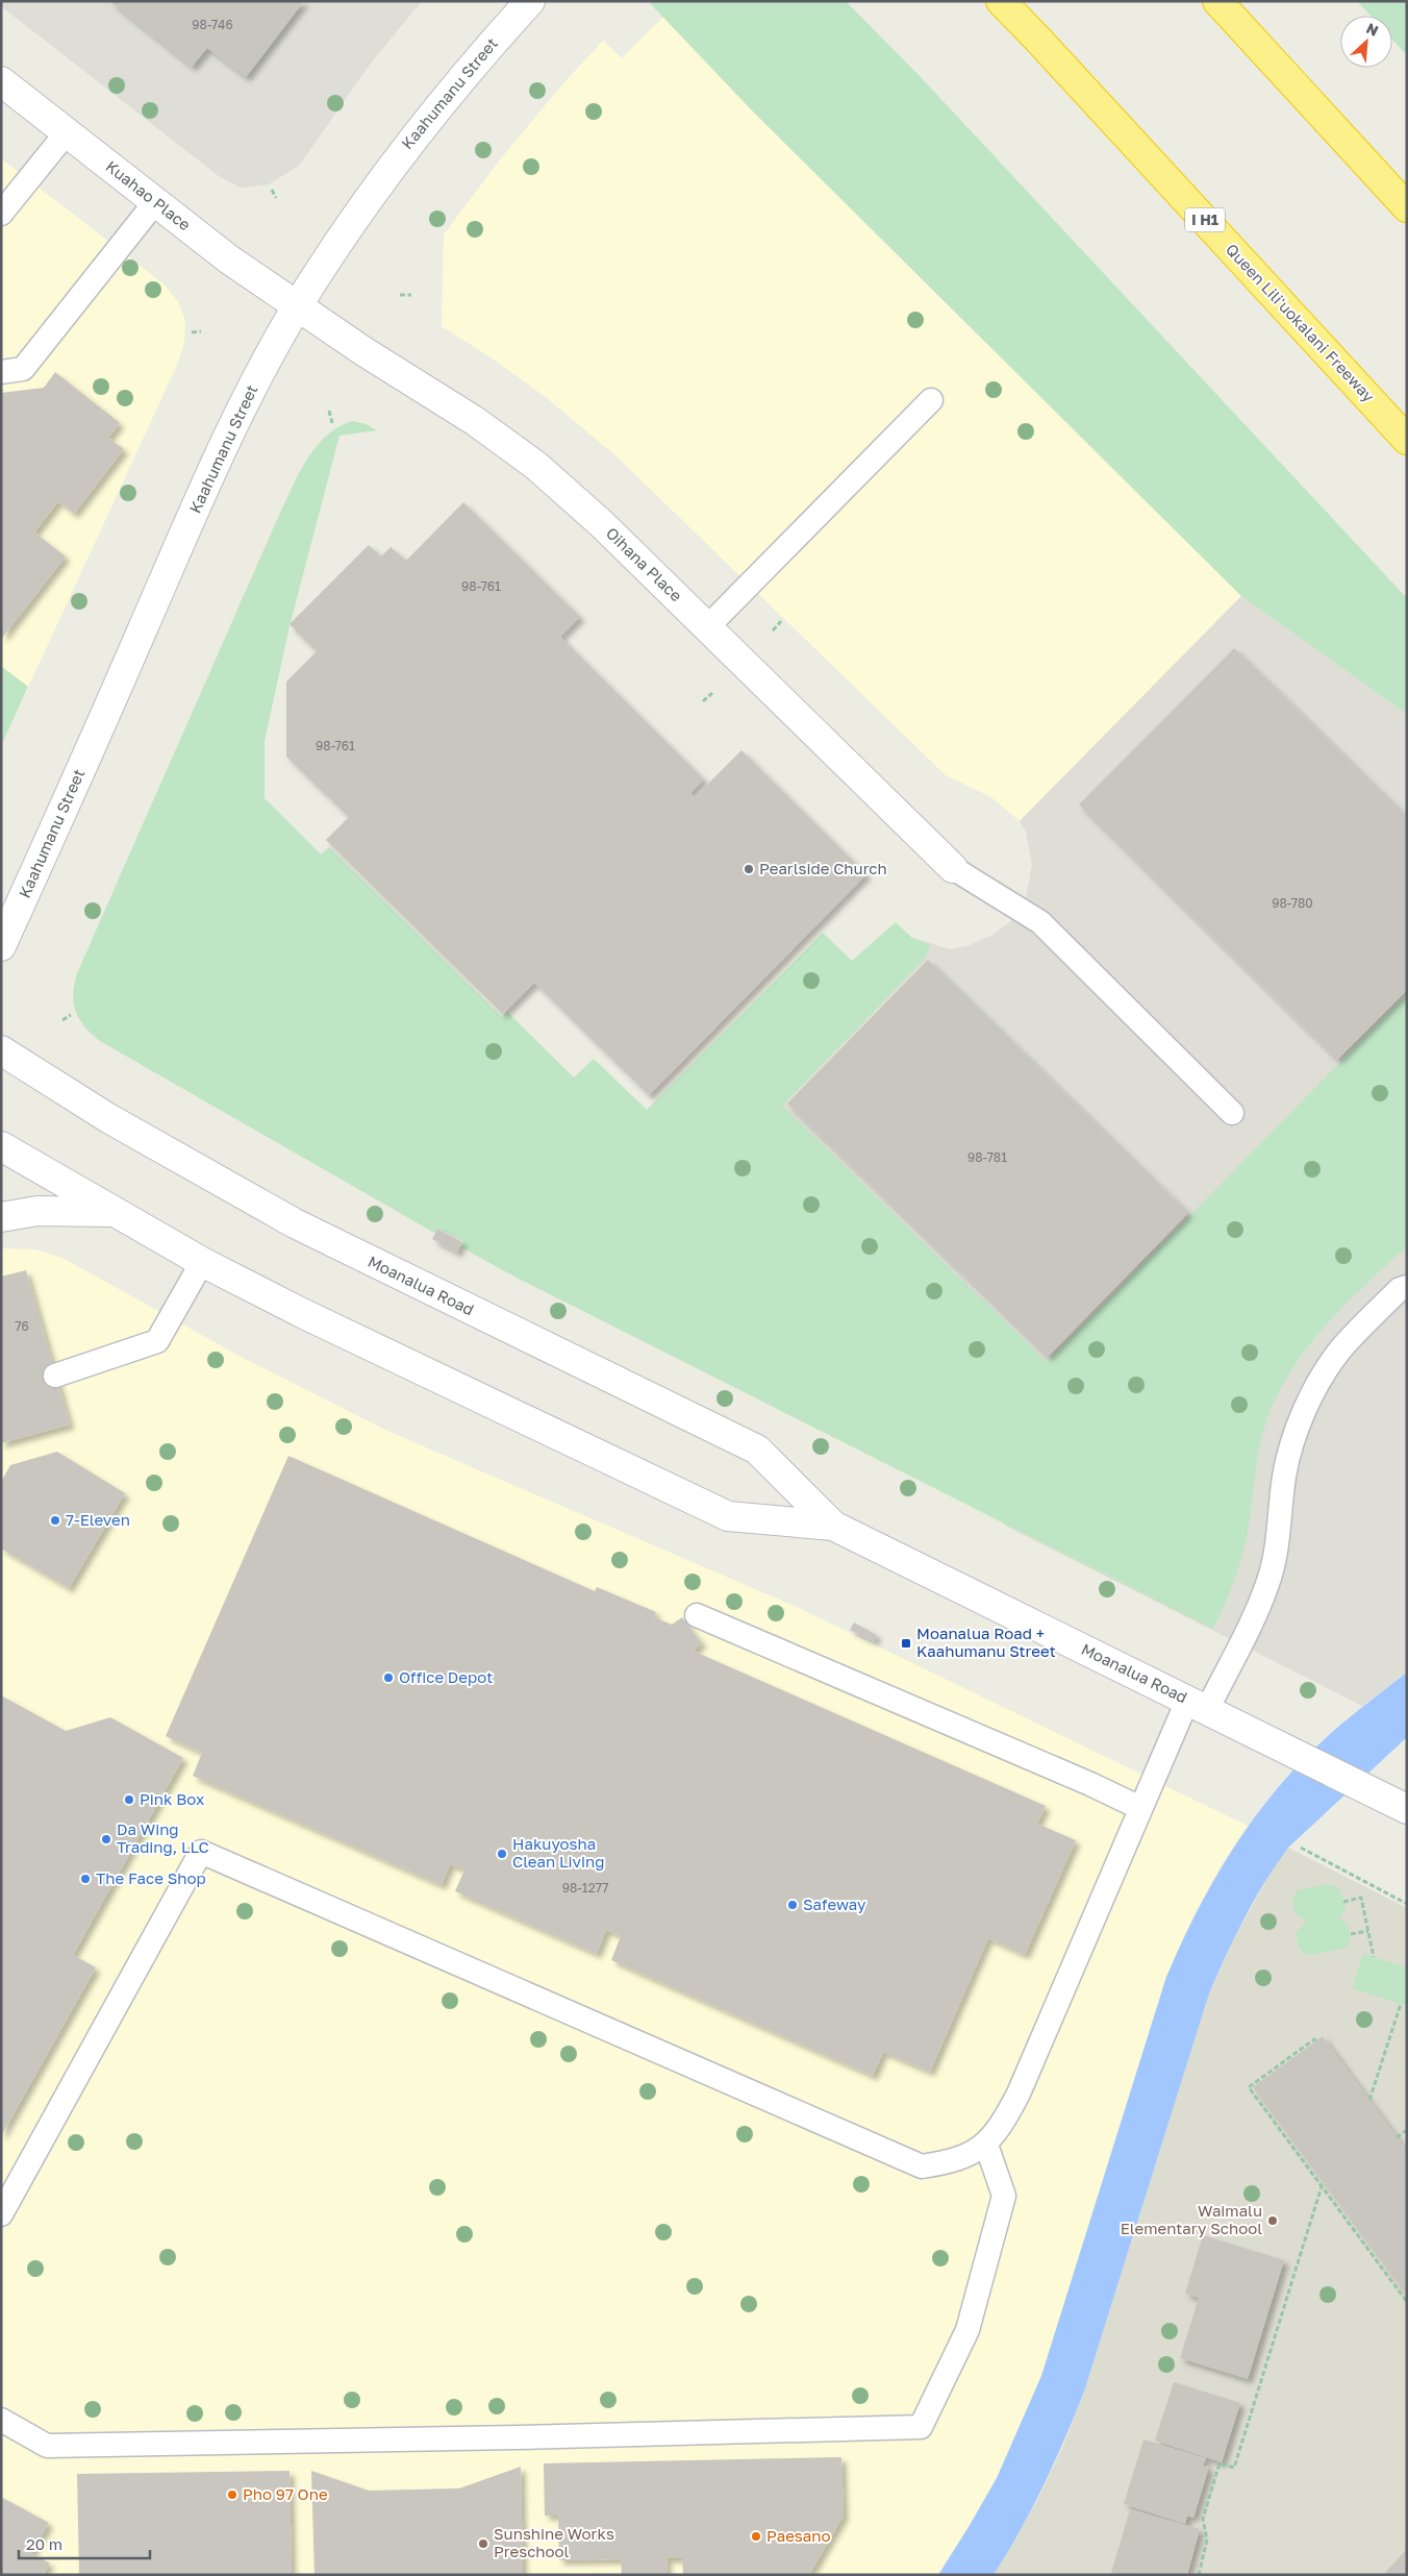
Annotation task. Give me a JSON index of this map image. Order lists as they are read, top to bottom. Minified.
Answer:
{"streets":{"highway":["I H1","Queen Liliʻuokalani Freeway"],"main road":["Kaahumanu Street","Kuahao Place","Oihana Place","Moanalua Road"]},"crossings":[["Kaahumanu Street","Kuahao Place"],["Kaahumanu Street","Oihana Place"],["Kuahao Place","Oihana Place"]],"places":{"other":["Pearlside Church","7-Eleven","Office Depot","Pink Box","Da Wing Trading, LLC","Hakuyosha Clean Living","The Face Shop","Safeway","Waimalu Elementary School","Pho 97 One","Paesano","Sunshine Works Preschool"],"transit":["Moanalua Road + Kaahumanu Street"]},"house_numbers":["98-746","98-761","98-761","98-780","98-781","76","98-1277"],"scale_bar":"20 m","north":"top right"}
